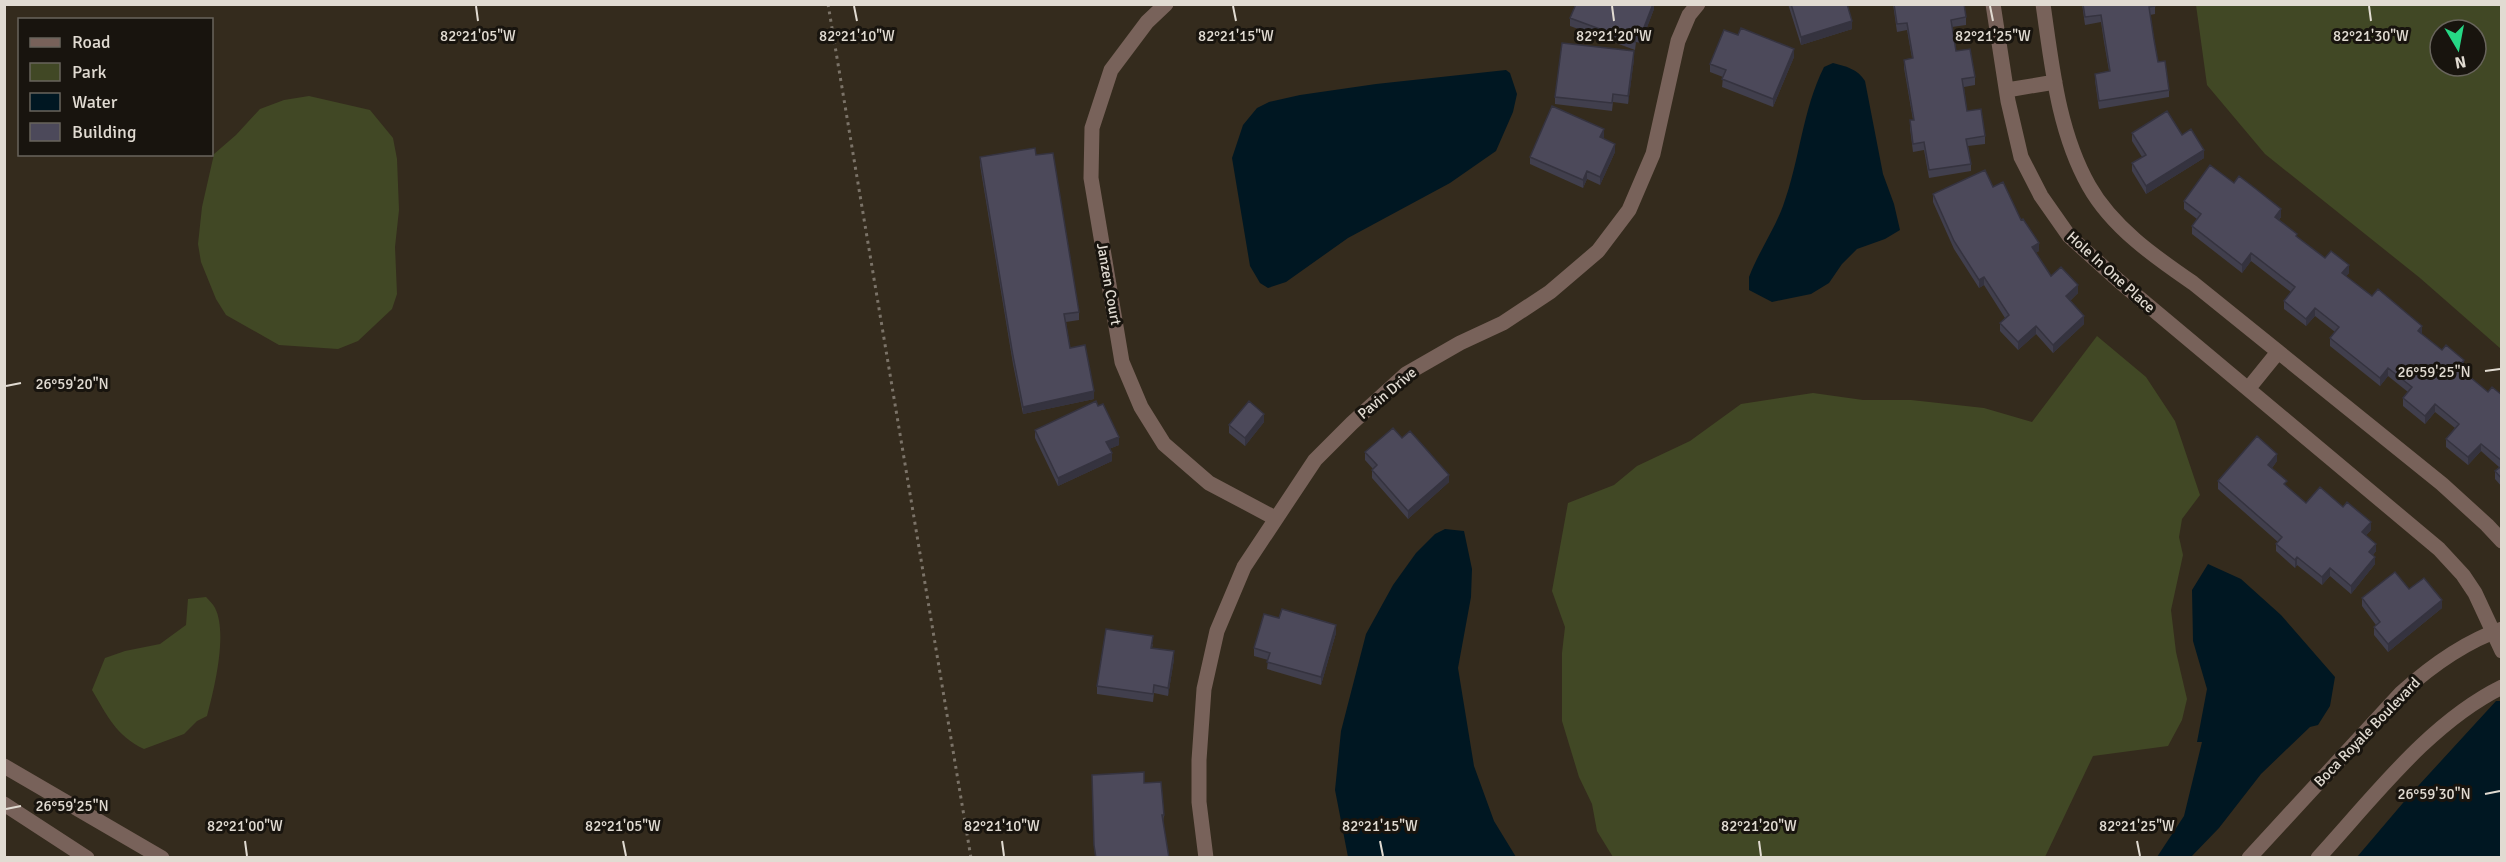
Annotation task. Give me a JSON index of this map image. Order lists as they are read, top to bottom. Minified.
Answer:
{"streets":{"street":["Hole In One Place","Janzen Court","Pavin Drive","Boca Royale Boulevard"]},"crossings":[["Hole In One Place","Boca Royale Boulevard"],["Janzen Court","Pavin Drive"]],"legend":["Road","Park","Water","Building"],"north":"bottom","coordinates":["82°21'20\"W","82°21'05\"W","82°21'10\"W","82°21'15\"W","82°21'25\"W","82°21'30\"W","26°59'25\"N","26°59'20\"N","26°59'30\"N","82°21'00\"W"]}
